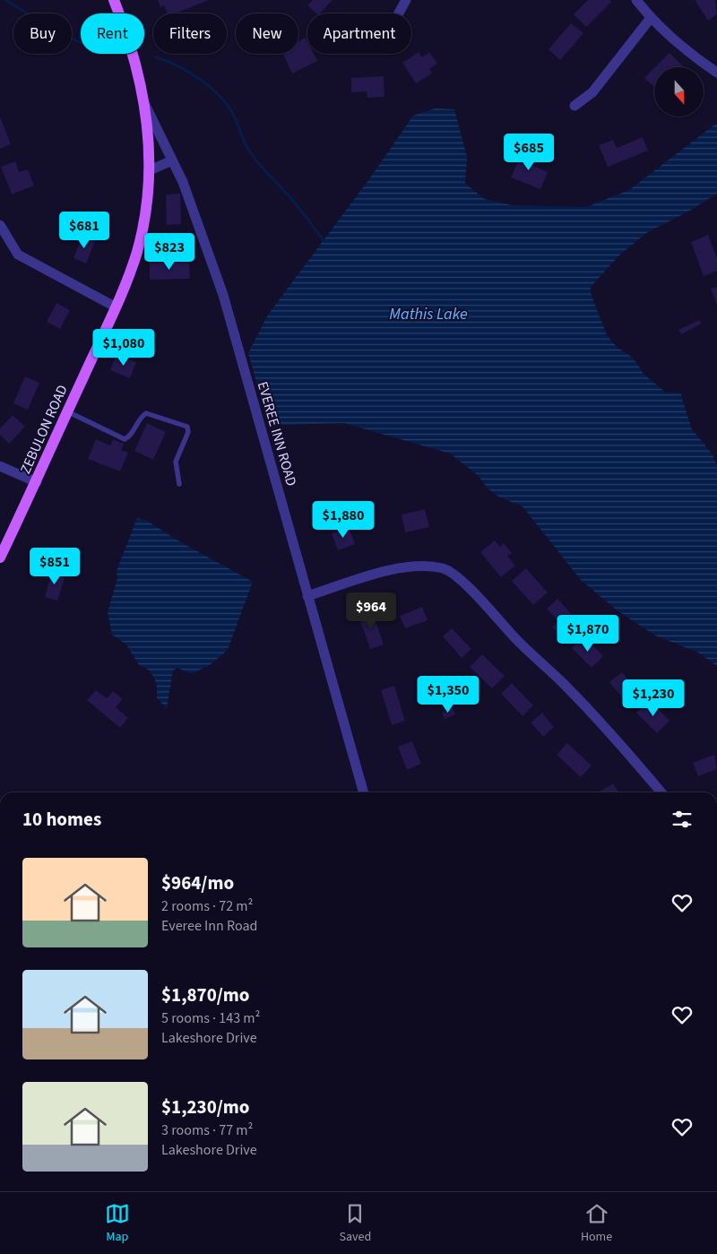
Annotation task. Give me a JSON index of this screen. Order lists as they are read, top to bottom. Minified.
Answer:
{"streets":{"main road":["ZEBULON ROAD"],"street":["EVEREE INN ROAD"]},"crossings":[["ZEBULON ROAD","EVEREE INN ROAD"]],"water":["Mathis Lake"],"north":"bottom","page":{"chip":["Buy","Rent","Filters","New","Apartment"],"price":["$685","$681","$823","$1,080","$1,880","$851","$964","$1,870","$1,350","$1,230"],"heading":"10 homes","list":[{"name":"$964/mo","note":"2 rooms · 72 m² · Everee Inn Road"},{"name":"$1,870/mo","note":"5 rooms · 143 m² · Lakeshore Drive"},{"name":"$1,230/mo","note":"3 rooms · 77 m² · Lakeshore Drive"}],"tabs":["Map","Saved","Home"]}}
